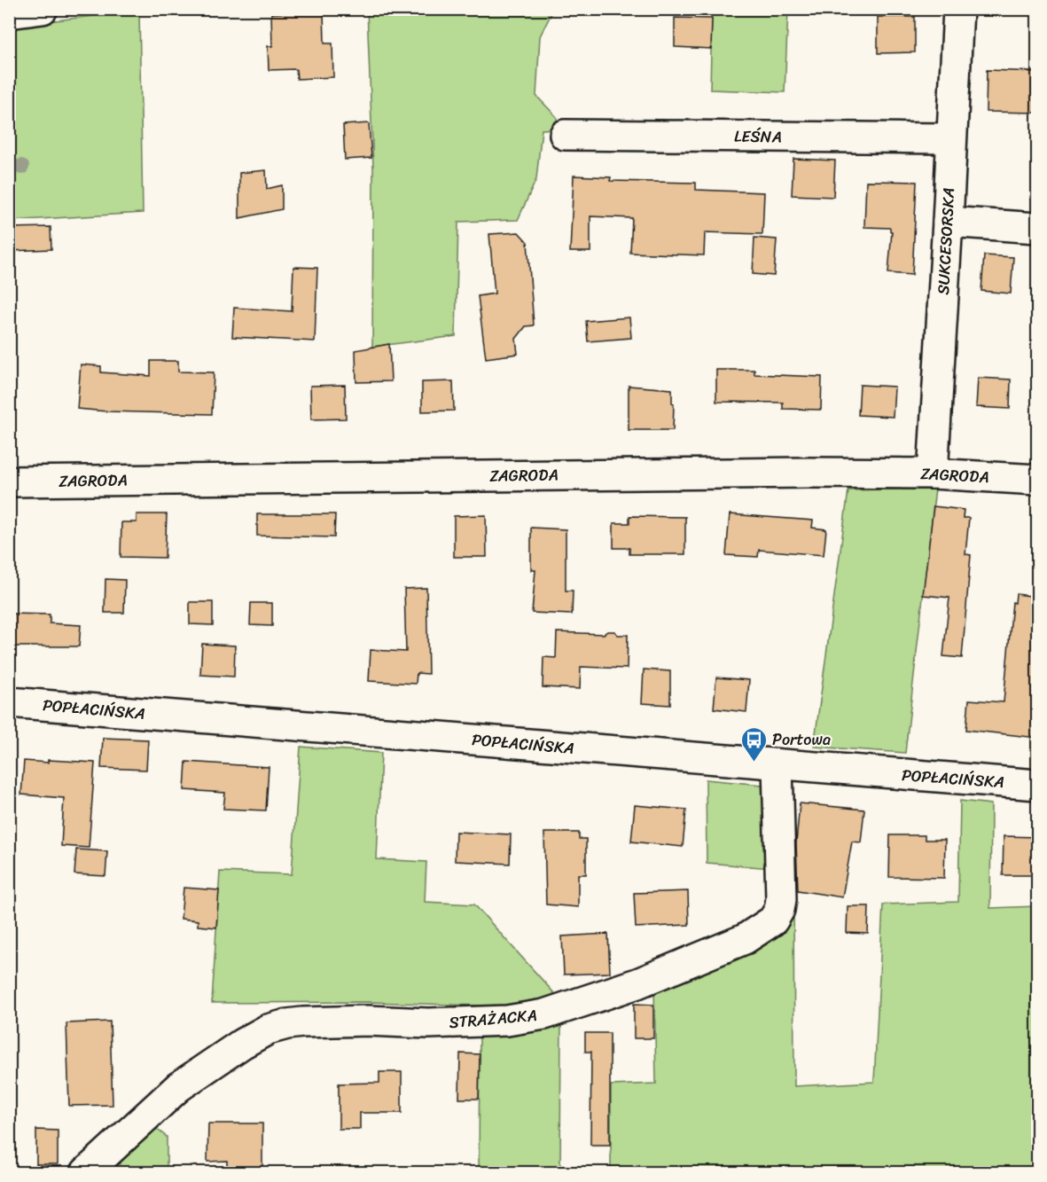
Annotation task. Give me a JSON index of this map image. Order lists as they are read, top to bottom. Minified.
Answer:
{"streets":{"street":["LEŚNA","SUKCESORSKA","ZAGRODA","POPŁACIŃSKA","STRAŻACKA"]},"crossings":[["LEŚNA","SUKCESORSKA"],["SUKCESORSKA","ZAGRODA"],["POPŁACIŃSKA","STRAŻACKA"]],"places":{"bus stop":["Portowa"]}}
